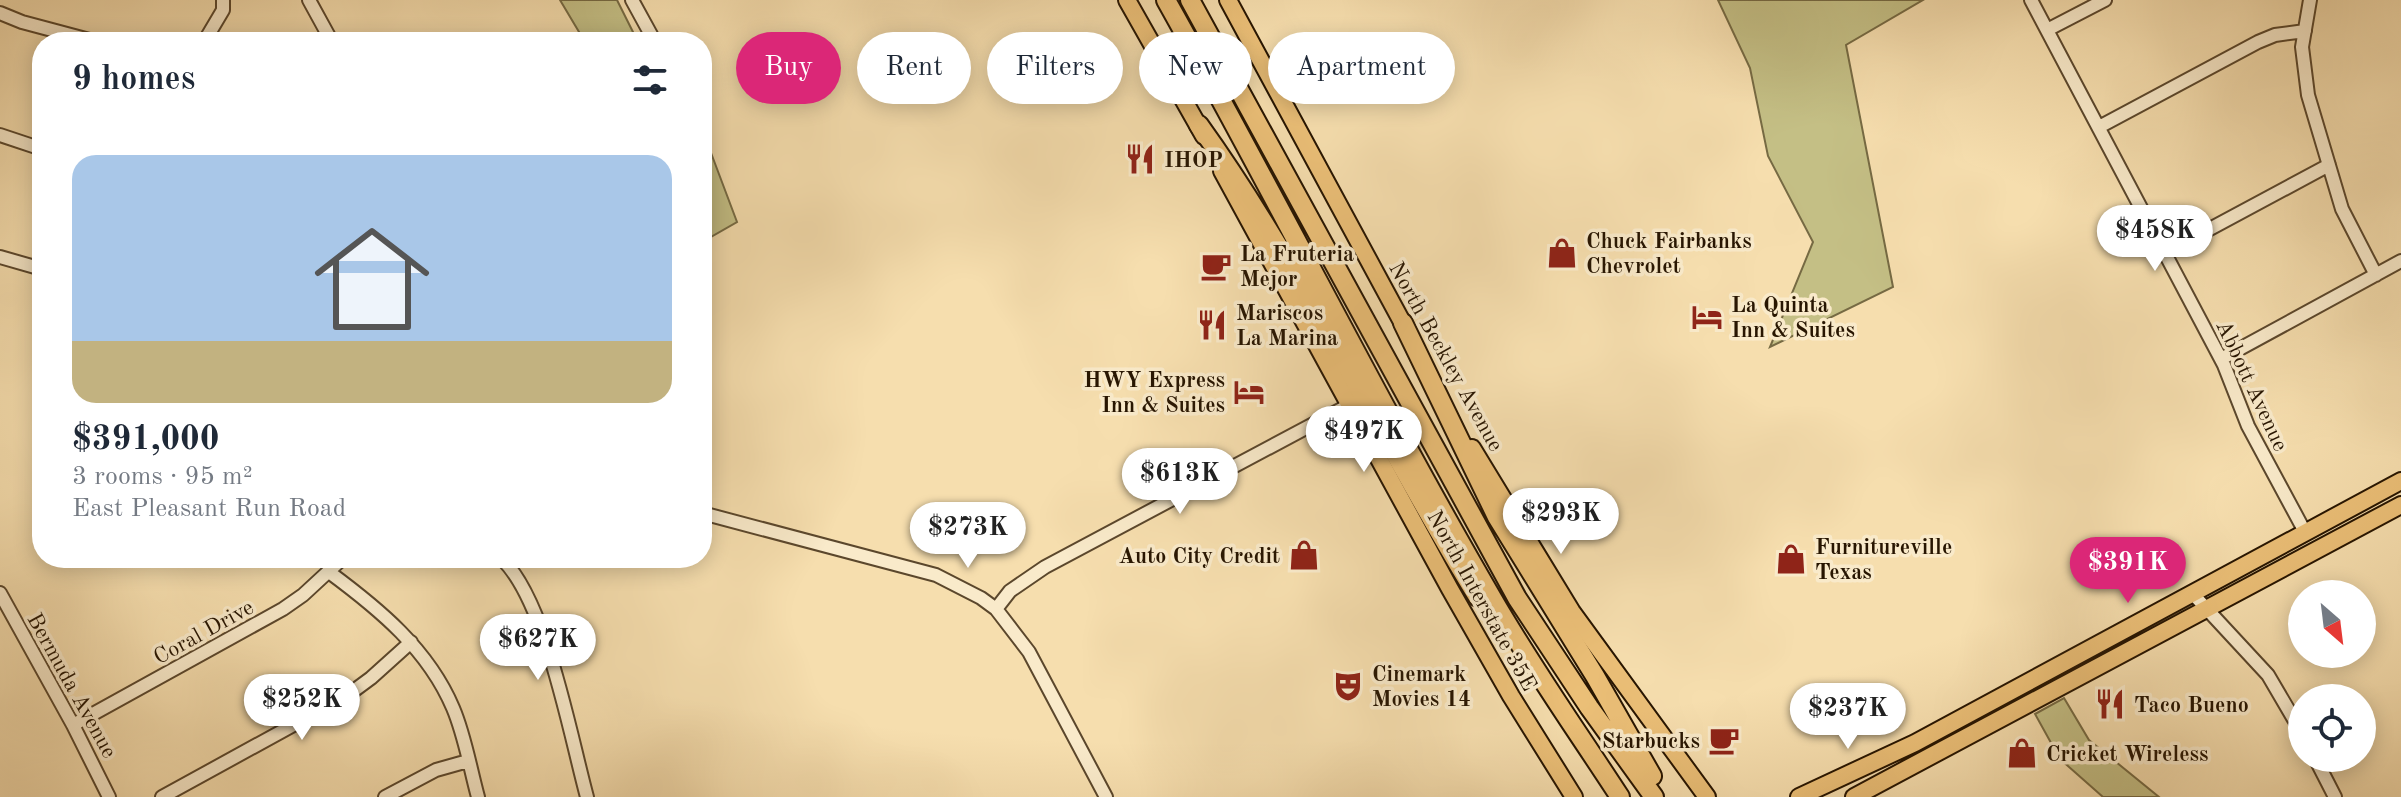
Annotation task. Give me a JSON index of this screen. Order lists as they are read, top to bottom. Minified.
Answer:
{"streets":{"main road":["North Beckley Avenue","North Interstate 35E"],"street":["Abbott Avenue","Coral Drive","Bermuda Avenue"]},"crossings":[["Coral Drive","Bermuda Avenue"]],"places":{"restaurant":["IHOP","Mariscos La Marina","Taco Bueno"],"shop":["Chuck Fairbanks Chevrolet","Auto City Credit","Furnitureville Texas","Cricket Wireless"],"cafe":["La Fruteria Mejor","Starbucks"],"hotel":["La Quinta Inn & Suites","HWY Express Inn & Suites"],"theatre":["Cinemark Movies 14"]},"north":"bottom right","page":{"chip":["Buy","Rent","Filters","New","Apartment"],"heading":"9 homes","list":[{"name":"$391,000","note":"3 rooms · 95 m² · East Pleasant Run Road"}],"price":["$458K","$497K","$613K","$293K","$273K","$391K","$627K","$252K","$237K"]}}
